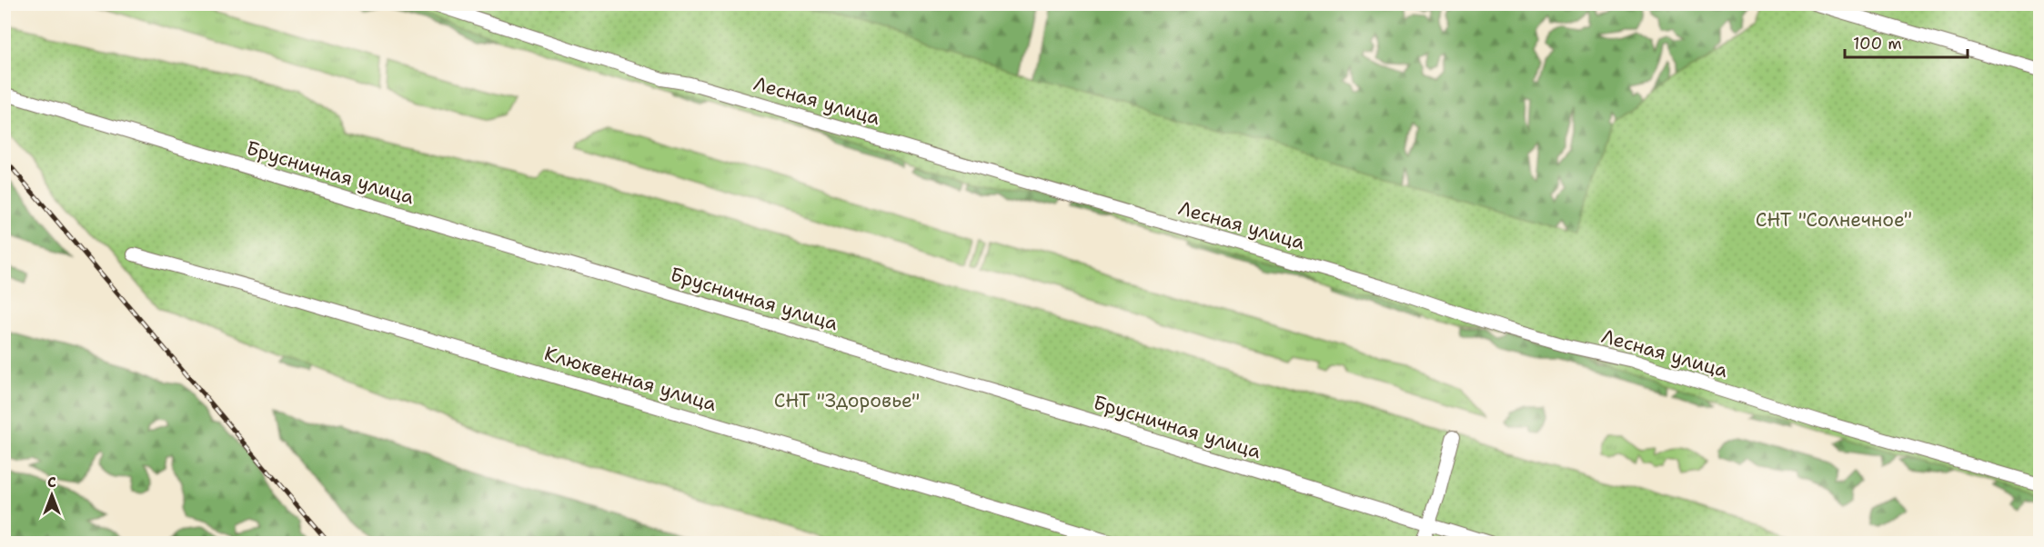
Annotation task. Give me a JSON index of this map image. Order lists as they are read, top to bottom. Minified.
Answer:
{"streets":{"street":["Лесная улица","Брусничная улица","Клюквенная улица"]},"parks":["СНТ \"Солнечное\"","СНТ \"Здоровье\""],"scale_bar":"100 m","north":"top"}
